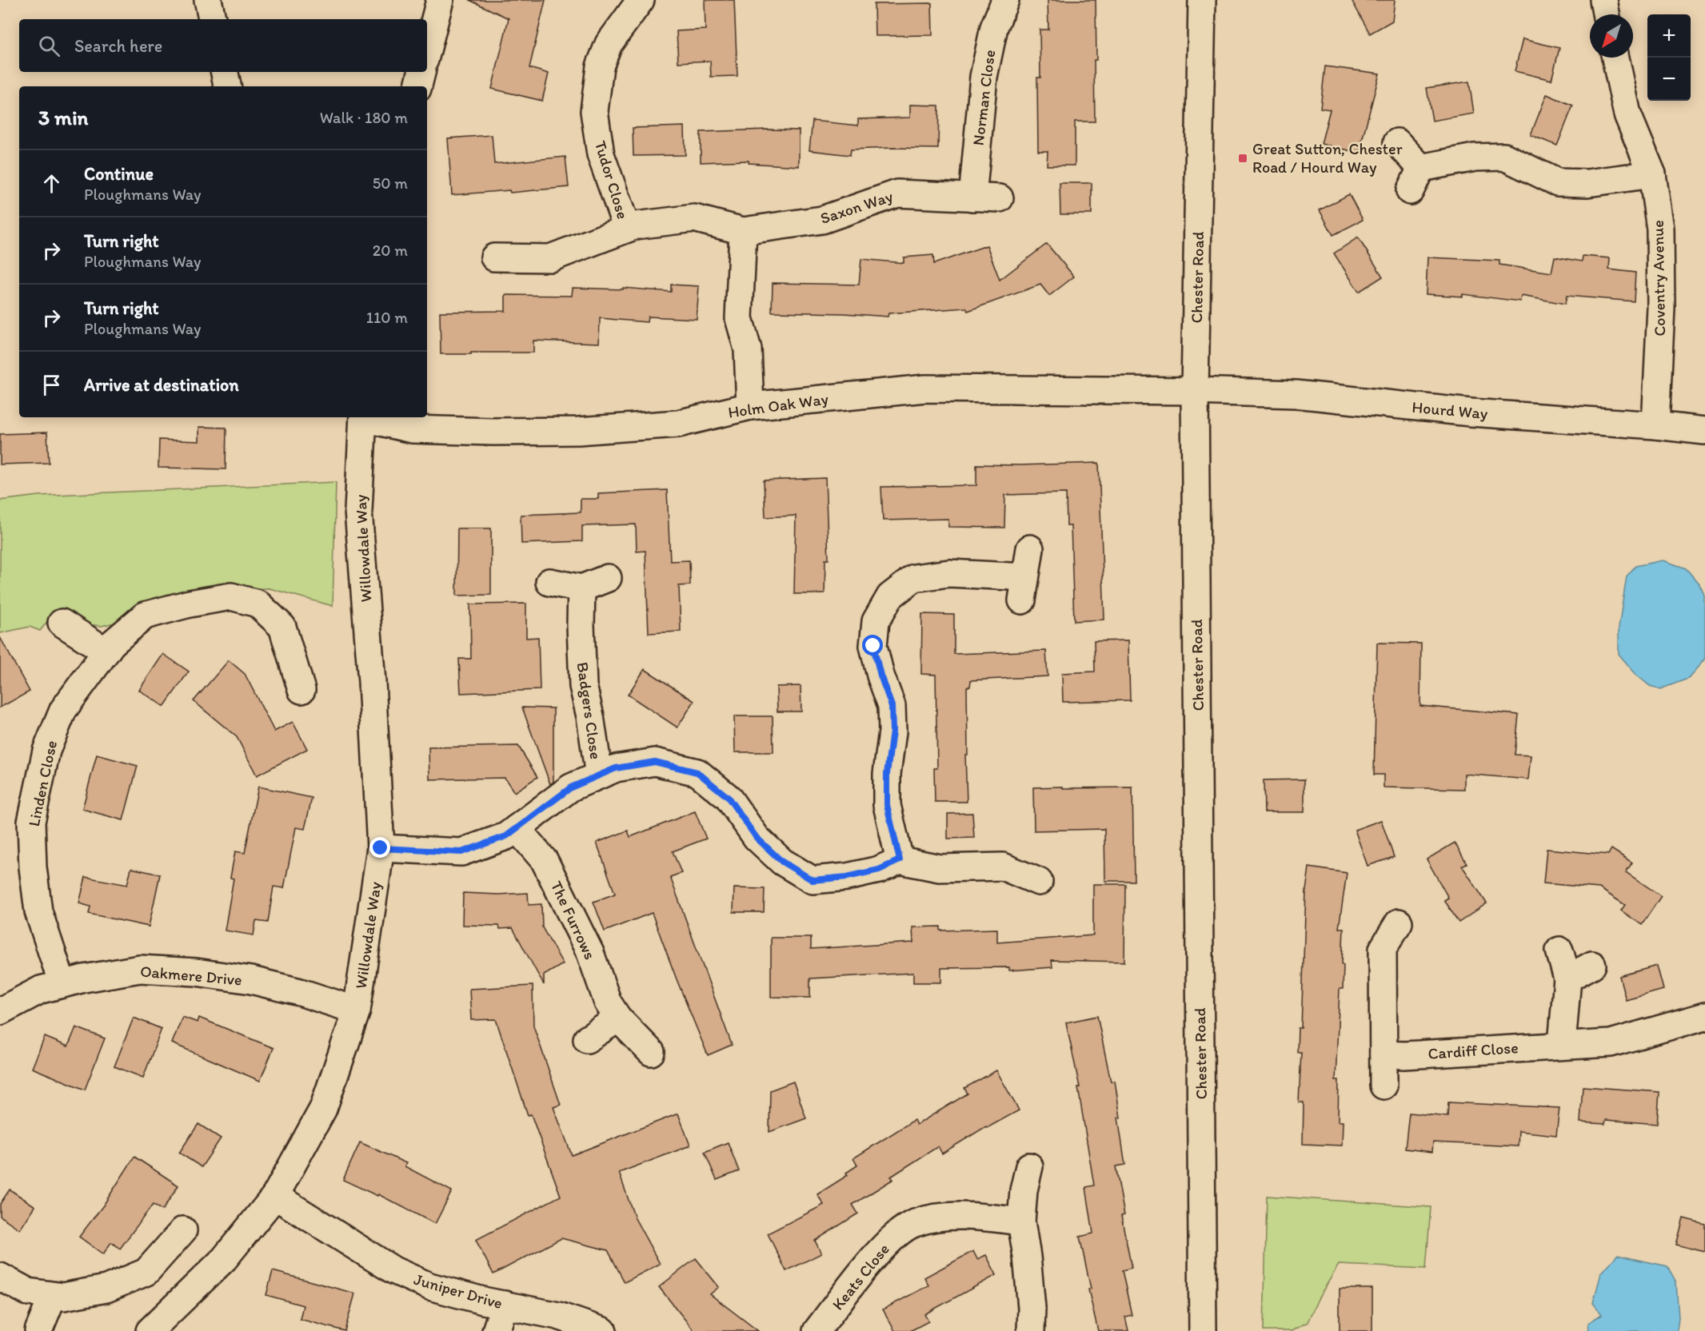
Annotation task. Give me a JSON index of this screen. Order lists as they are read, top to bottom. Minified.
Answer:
{"streets":{"street":["Norman Close","Tudor Close","Saxon Way","Chester Road","Coventry Avenue","Holm Oak Way","Hourd Way","Willowdale Way","Badgers Close","Linden Close","The Furrows","Oakmere Drive","Cardiff Close","Keats Close","Juniper Drive"]},"crossings":[["Norman Close","Saxon Way"],["Tudor Close","Saxon Way"],["Chester Road","Holm Oak Way"],["Chester Road","Hourd Way"],["Coventry Avenue","Hourd Way"],["Holm Oak Way","Hourd Way"],["Willowdale Way","Oakmere Drive"],["Willowdale Way","Juniper Drive"],["Linden Close","Oakmere Drive"]],"places":{"transit":["Great Sutton, Chester Road / Hourd Way"]},"north":"bottom left","page":{"map_buttons":["+","−"],"search":"Search here","heading":["3 min","Walk · 180 m"],"list":[["Continue","Ploughmans Way","50 m"],["Turn right","Ploughmans Way","20 m"],["Turn right","Ploughmans Way","110 m"],"Arrive at destination"]}}
